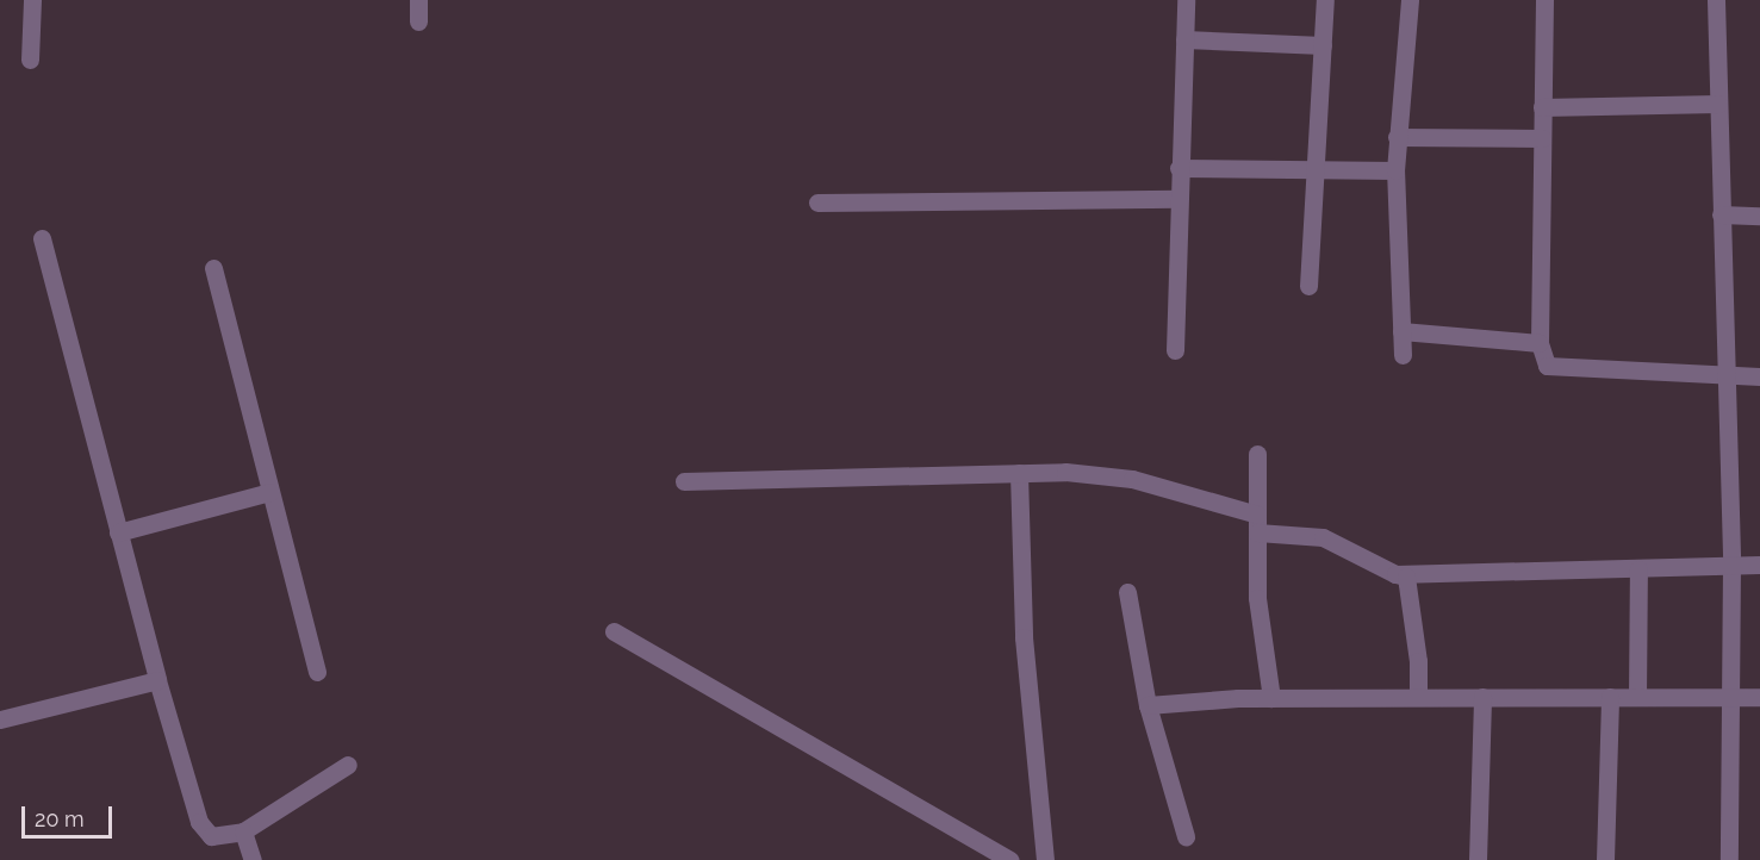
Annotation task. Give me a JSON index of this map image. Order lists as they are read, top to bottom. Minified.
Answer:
{"scale_bar":"20 m"}
